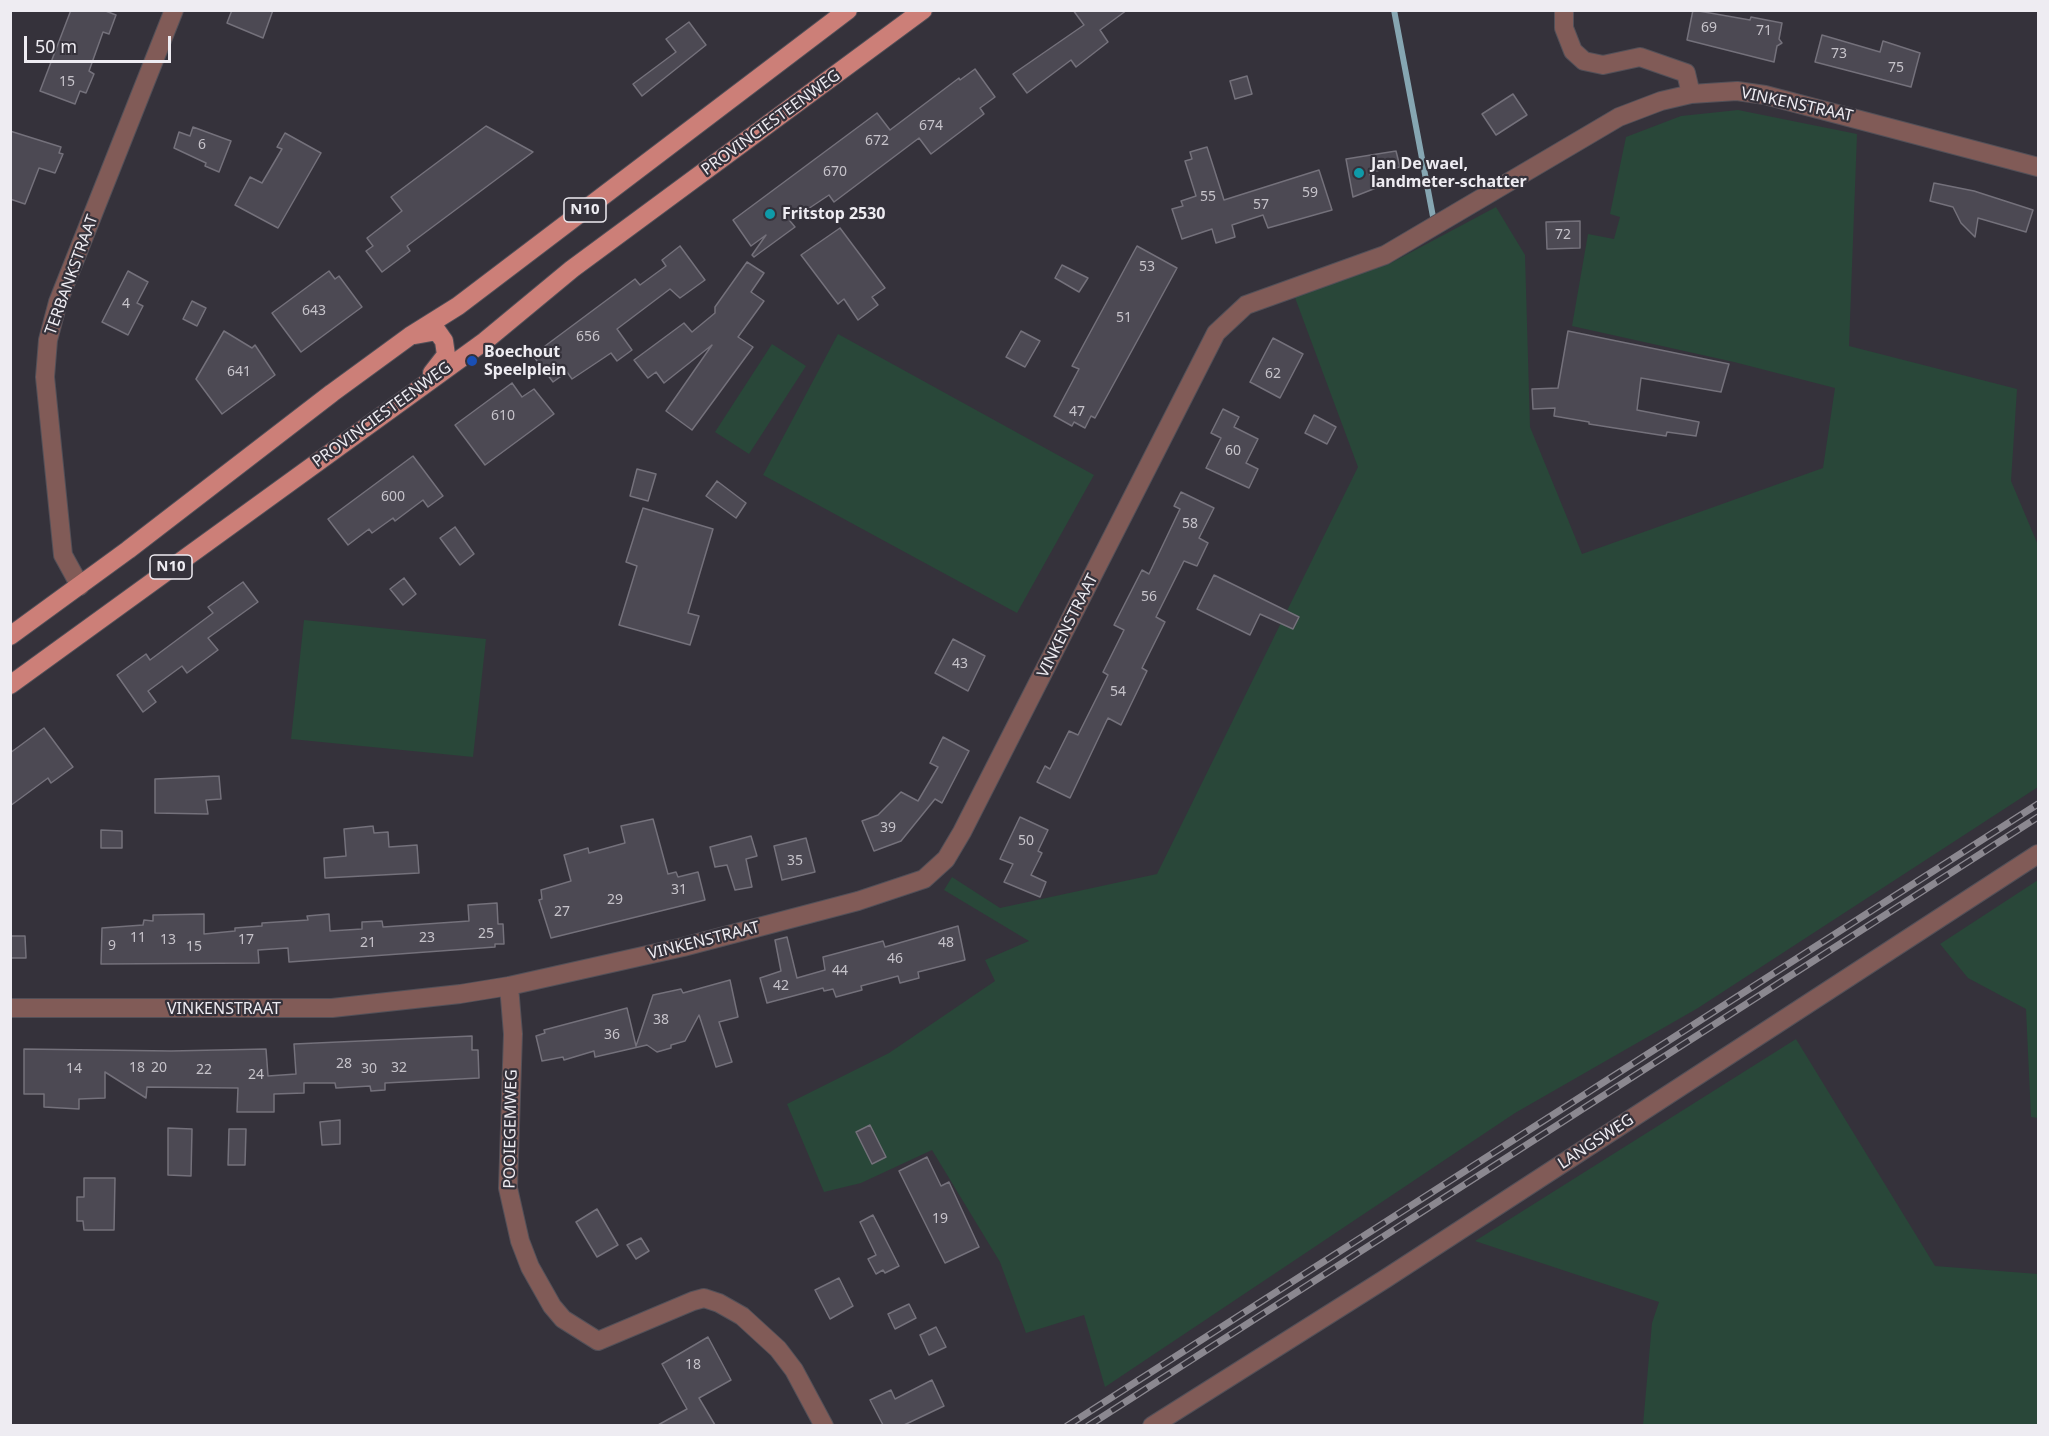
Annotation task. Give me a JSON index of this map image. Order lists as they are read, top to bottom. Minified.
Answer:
{"streets":{"main road":["PROVINCIESTEENWEG","N10"],"street":["VINKENSTRAAT","TERBANKSTRAAT","POOIEGEMWEG","LANGSWEG"]},"crossings":[["VINKENSTRAAT","POOIEGEMWEG"],["N10","TERBANKSTRAAT"]],"places":["Jan De wael, landmeter-schatter","Fritstop 2530","Boechout Speelplein"],"house_numbers":["69","71","73","75","15","674","672","6","670","59","55","57","72","53","4","643","51","656","641","62","47","610","60","600","58","56","43","54","39","50","35","31","29","27","25","11","23","13","17","21","48","9","15","46","44","42","38","36","28","18","20","32","14","30","22","24","19","18"],"scale_bar":"50 m"}
